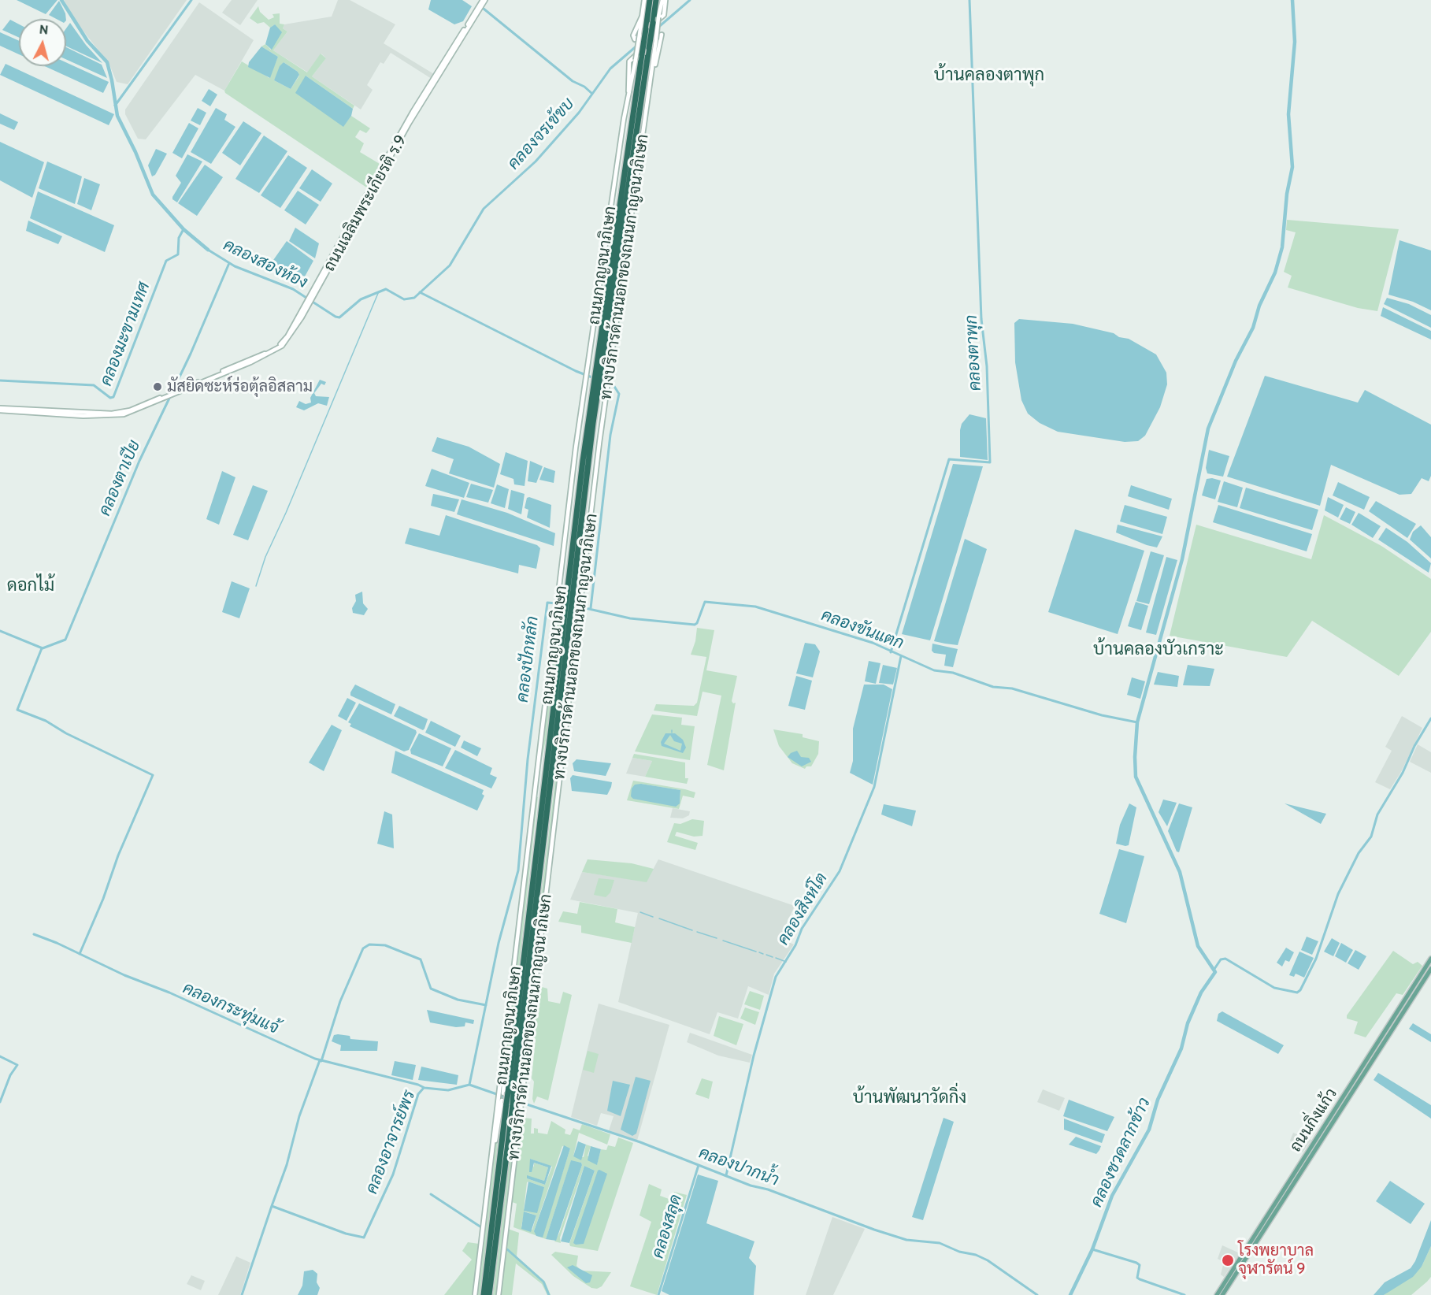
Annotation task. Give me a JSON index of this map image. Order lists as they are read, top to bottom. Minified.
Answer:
{"streets":{"highway":["ถนนกาญจนาภิเษก"],"main road":["ถนนเฉลิมพระเกียรติ ร.9","ทางบริการด้านนอกของถนนกาญจนาภิเษก","ถนนกิ่งแก้ว"]},"districts":["บ้านคลองตาพุก","ดอกไม้","บ้านคลองบัวเกราะ","บ้านพัฒนาวัดกิ่ง"],"water":["คลองจรเข้ขบ","คลองสองห้อง","คลองมะขามเทศ","คลองตาพุก","คลองตาเปีย","คลองขันแตก","คลองปักหลัก","คลองสิงห์โต","คลองกระทุ่มแจ้","คลองอาจารย์พร","คลองชวดลากข้าว","คลองปากน้ำ","คลองสลุด"],"places":["มัสยิดซะห์ร่อตุ้ลอิสลาม","โรงพยาบาล จุฬารัตน์ 9"],"north":"top"}
